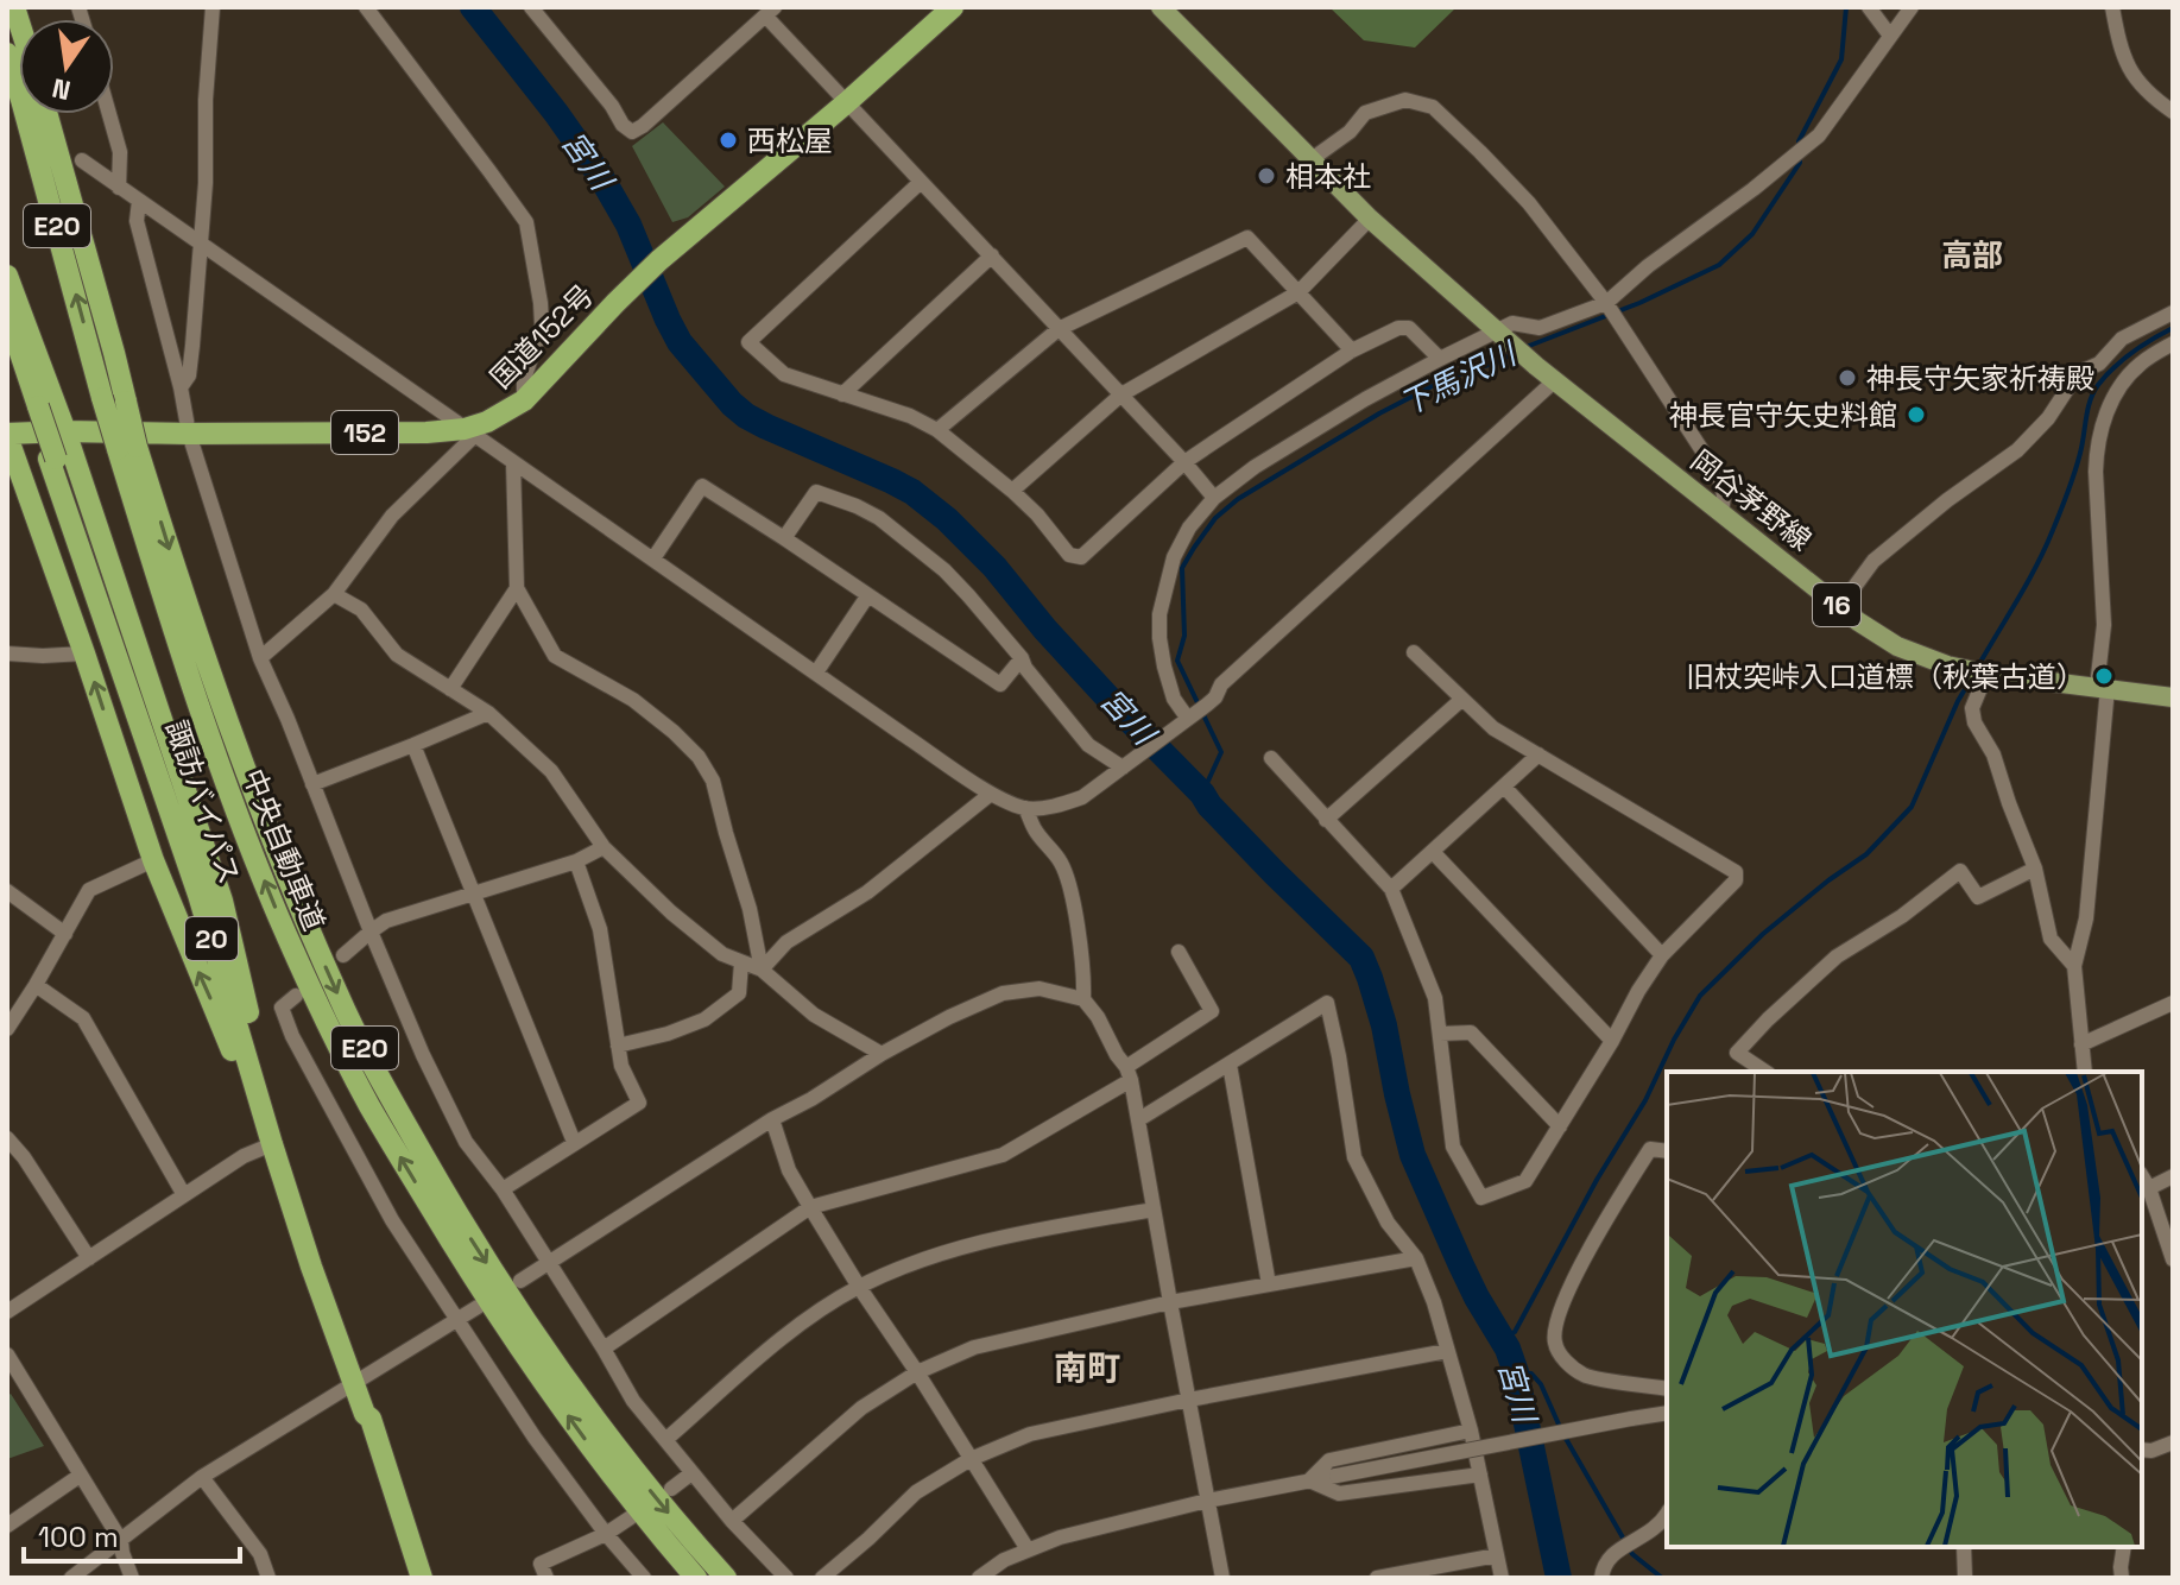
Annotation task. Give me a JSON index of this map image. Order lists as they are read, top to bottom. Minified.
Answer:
{"streets":{"highway":["E20","国道152号","152","諏訪バイパス","中央自動車道","20"],"main road":["岡谷茅野線","16"]},"crossings":[["国道152号","20"],["諏訪バイパス","20"]],"districts":["高部","南町"],"water":["宮川","下馬沢川"],"places":["西松屋","相本社","神長守矢家祈祷殿","神長官守矢史料館","旧杖突峠入口道標（秋葉古道）"],"scale_bar":"100 m","north":"bottom"}
